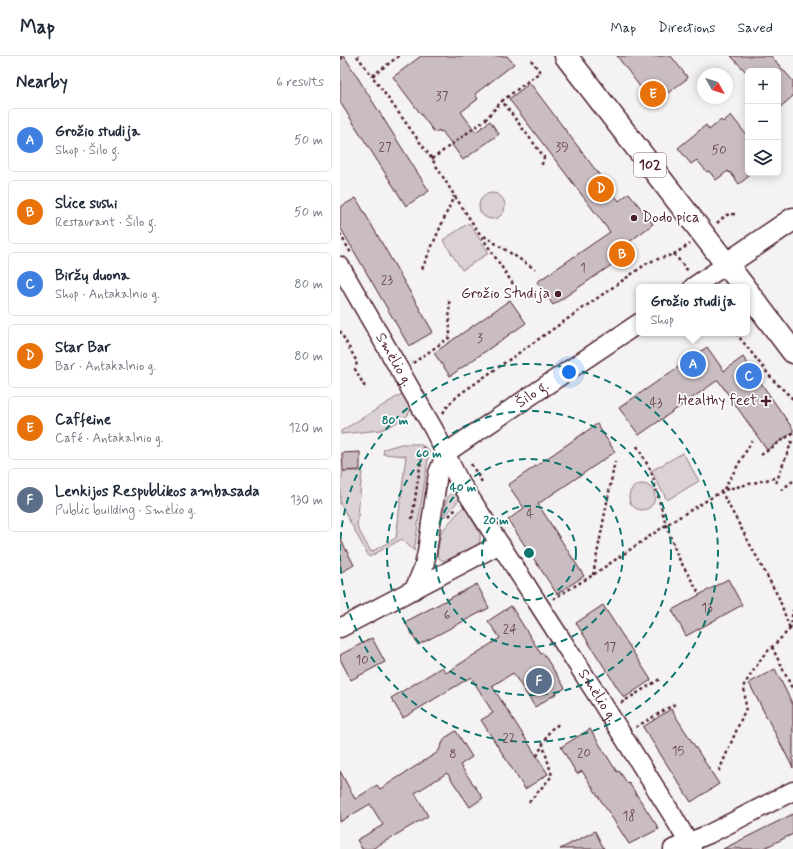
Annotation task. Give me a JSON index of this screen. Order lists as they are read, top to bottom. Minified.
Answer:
{"streets":{"main road":["102"],"street":["Smėlio g.","Šilo g."]},"crossings":[["Smėlio g.","Šilo g."]],"places":{"other":["Dodo pica","Grožio Studija"],"health":["Healthy feet"]},"house_numbers":["37","27","39","50","1","23","3","43","4","13","6","24","17","10","22","15","20","8","18"],"north":"bottom right","page":{"header":"Map","nav":["Map","Directions","Saved"],"heading":["Nearby","6 results"],"map_buttons":["+","−"],"pins":["E","D","B","A","C","F"],"list":[{"mark":"A","name":"Grožio studija","note":"Shop · Šilo g.","value":"50 m"},{"mark":"B","name":"Slice sushi","note":"Restaurant · Šilo g.","value":"50 m"},{"mark":"C","name":"Biržų duona","note":"Shop · Antakalnio g.","value":"80 m"},{"mark":"D","name":"Star Bar","note":"Bar · Antakalnio g.","value":"80 m"},{"mark":"E","name":"Caffeine","note":"Café · Antakalnio g.","value":"120 m"},{"mark":"F","name":"Lenkijos Respublikos ambasada","note":"Public building · Smėlio g.","value":"130 m"}],"popup":["Grožio studija","Shop"]},"rings":["80 m","60 m","40 m","20 m"]}
